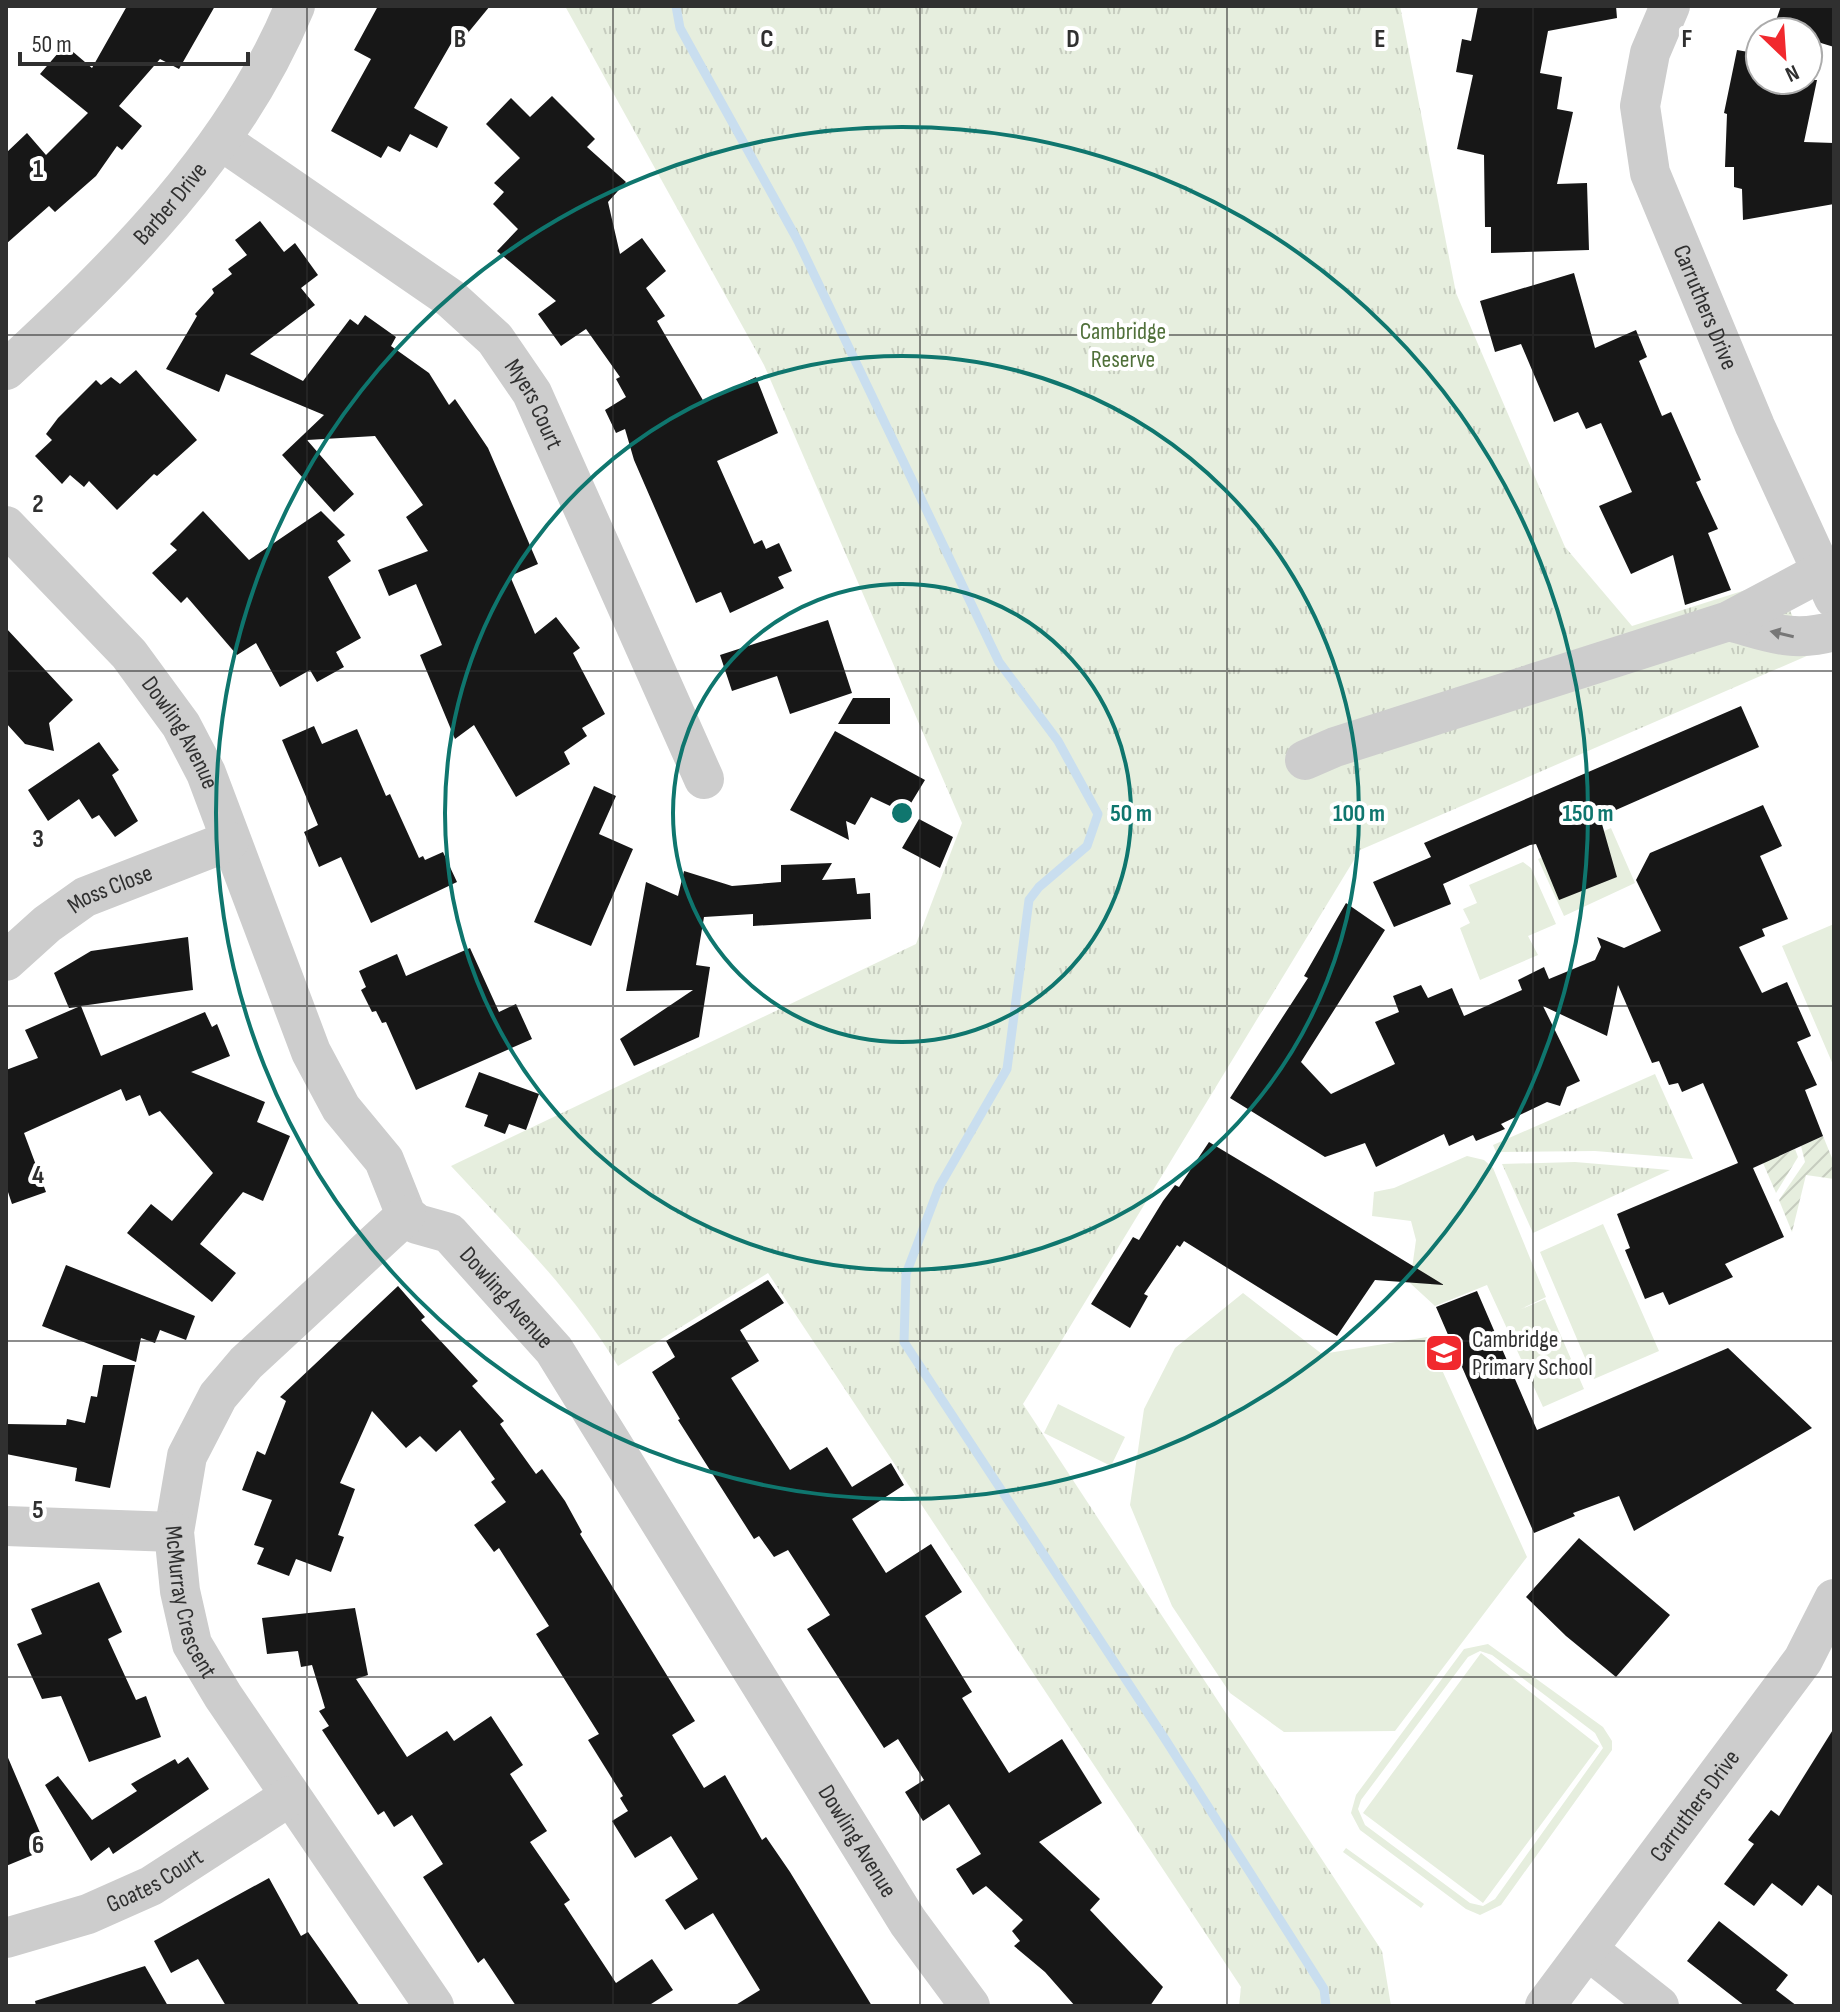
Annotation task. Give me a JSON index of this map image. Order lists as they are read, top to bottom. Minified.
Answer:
{"streets":{"street":["Barber Drive","Carruthers Drive","Myers Court","Dowling Avenue","Moss Close","McMurray Crescent","Goates Court"]},"crossings":[["Barber Drive","Myers Court"],["Dowling Avenue","Moss Close"],["Dowling Avenue","McMurray Crescent"],["McMurray Crescent","Goates Court"]],"parks":["Cambridge Reserve"],"places":{"school or university":["Cambridge Primary School"]},"scale_bar":"50 m","north":"bottom right","grid":{"columns":["B","C","D","E","F"],"rows":["1","2","3","4","5","6"]},"rings":["50 m","100 m","150 m"]}
